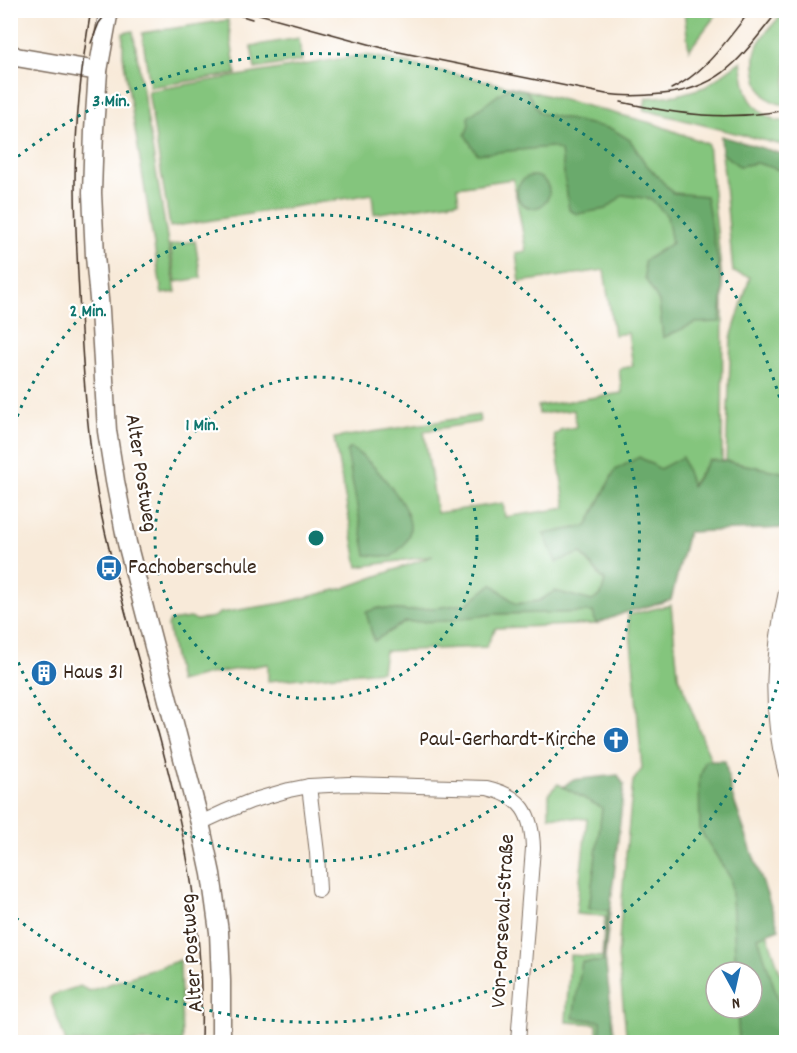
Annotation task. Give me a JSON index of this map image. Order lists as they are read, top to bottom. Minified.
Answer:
{"streets":{"street":["Alter Postweg","Von-Parseval-Straße"]},"crossings":[["Alter Postweg","Von-Parseval-Straße"]],"places":{"bus stop":["Fachoberschule"],"building":["Haus 31"],"church":["Paul-Gerhardt-Kirche"]},"north":"bottom","rings":["3 Min.","2 Min.","1 Min."]}
